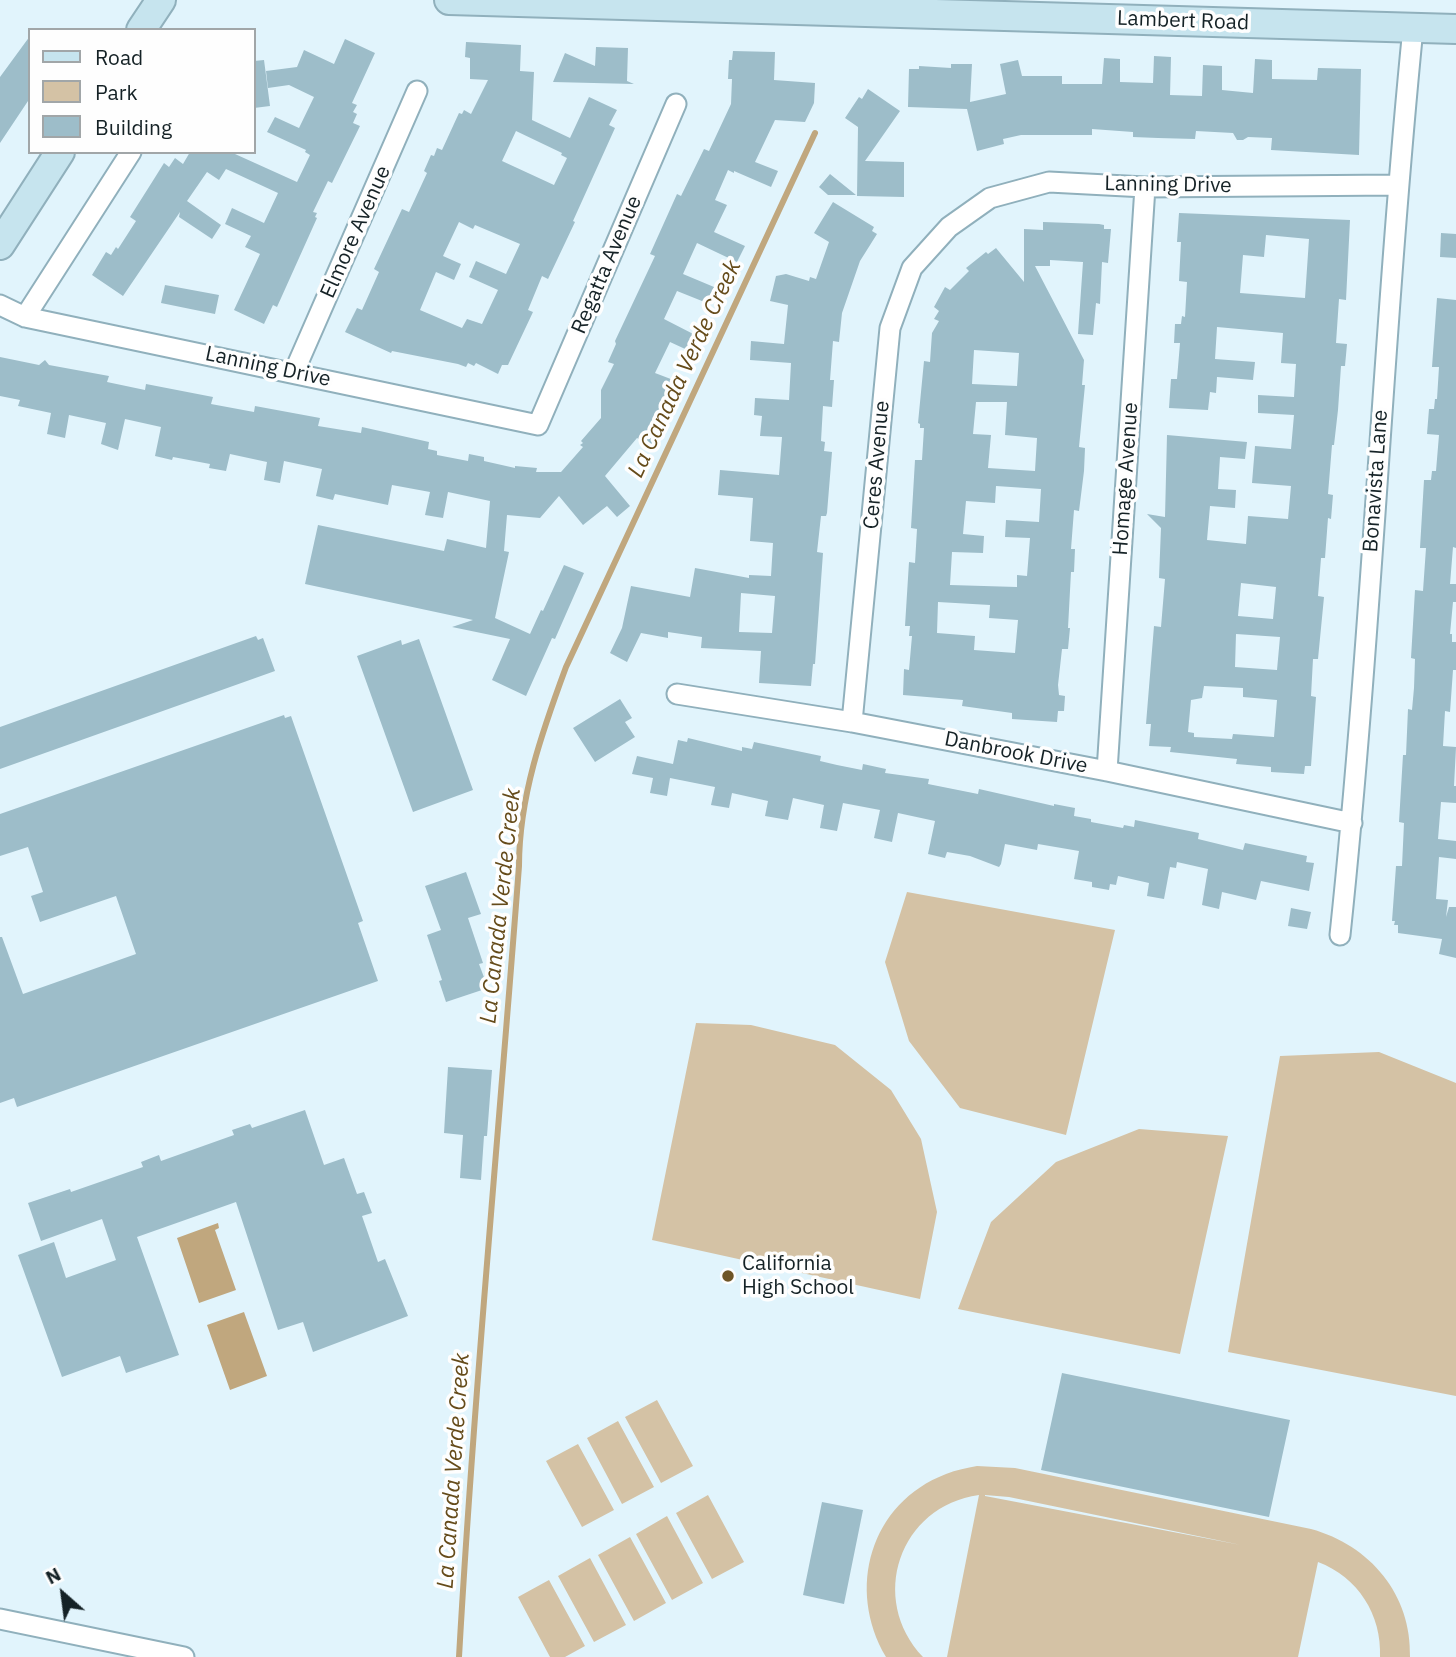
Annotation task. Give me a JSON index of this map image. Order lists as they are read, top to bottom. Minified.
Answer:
{"streets":{"main road":["Lambert Road"],"street":["Lanning Drive","Elmore Avenue","Regatta Avenue","Ceres Avenue","Homage Avenue","Bonavista Lane","Danbrook Drive"]},"crossings":[["Lambert Road","Bonavista Lane"],["Lanning Drive","Elmore Avenue"],["Lanning Drive","Regatta Avenue"],["Lanning Drive","Ceres Avenue"],["Lanning Drive","Homage Avenue"],["Lanning Drive","Bonavista Lane"],["Ceres Avenue","Danbrook Drive"],["Homage Avenue","Danbrook Drive"],["Bonavista Lane","Danbrook Drive"]],"water":["La Canada Verde Creek"],"places":["California High School"],"legend":["Road","Park","Building"],"north":"top left"}
